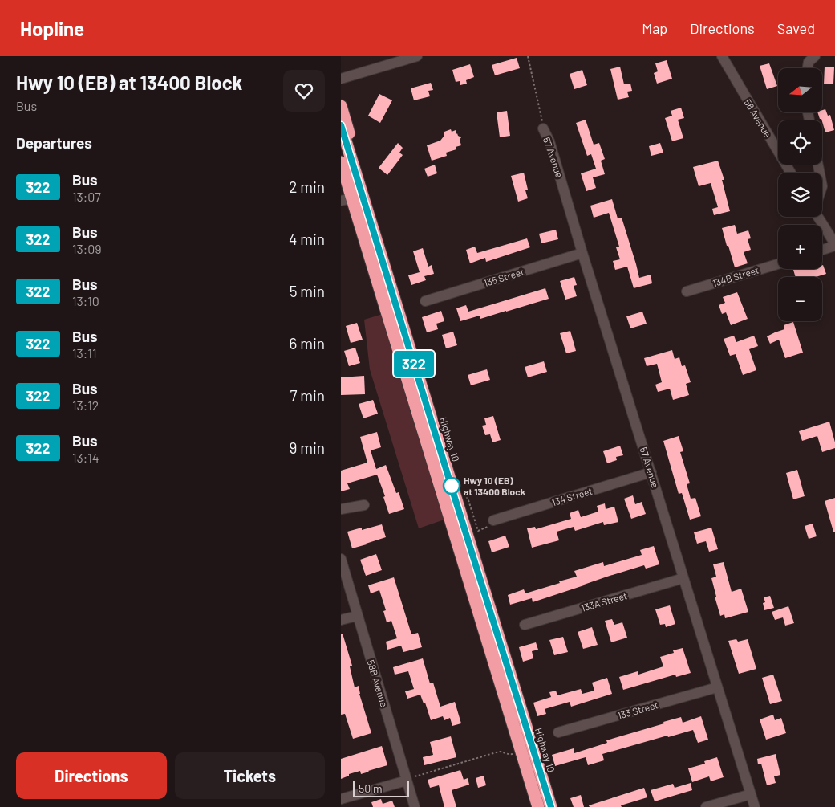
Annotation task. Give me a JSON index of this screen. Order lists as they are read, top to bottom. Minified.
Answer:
{"streets":{"highway":["Highway 10"],"street":["56 Avenue","57 Avenue","134B Street","135 Street","134 Street","133A Street","58B Avenue","133 Street"]},"crossings":[["57 Avenue","135 Street"],["57 Avenue","134 Street"],["57 Avenue","133A Street"],["57 Avenue","133 Street"]],"places":["Hwy 10 (EB) at 13400 Block"],"lines":["bus line 322"],"scale_bar":"50 m","north":"left","page":{"header":"Hopline","nav":["Map","Directions","Saved"],"heading":[["Hwy 10 (EB) at 13400 Block","Bus"],"Departures"],"on_map":"322","map_buttons":["+","−"],"list":[{"mark":"322","name":"Bus","note":"13:07","value":"2 min"},{"mark":"322","name":"Bus","note":"13:09","value":"4 min"},{"mark":"322","name":"Bus","note":"13:10","value":"5 min"},{"mark":"322","name":"Bus","note":"13:11","value":"6 min"},{"mark":"322","name":"Bus","note":"13:12","value":"7 min"},{"mark":"322","name":"Bus","note":"13:14","value":"9 min"}],"buttons":["Directions","Tickets"],"scale":"50 m"}}
